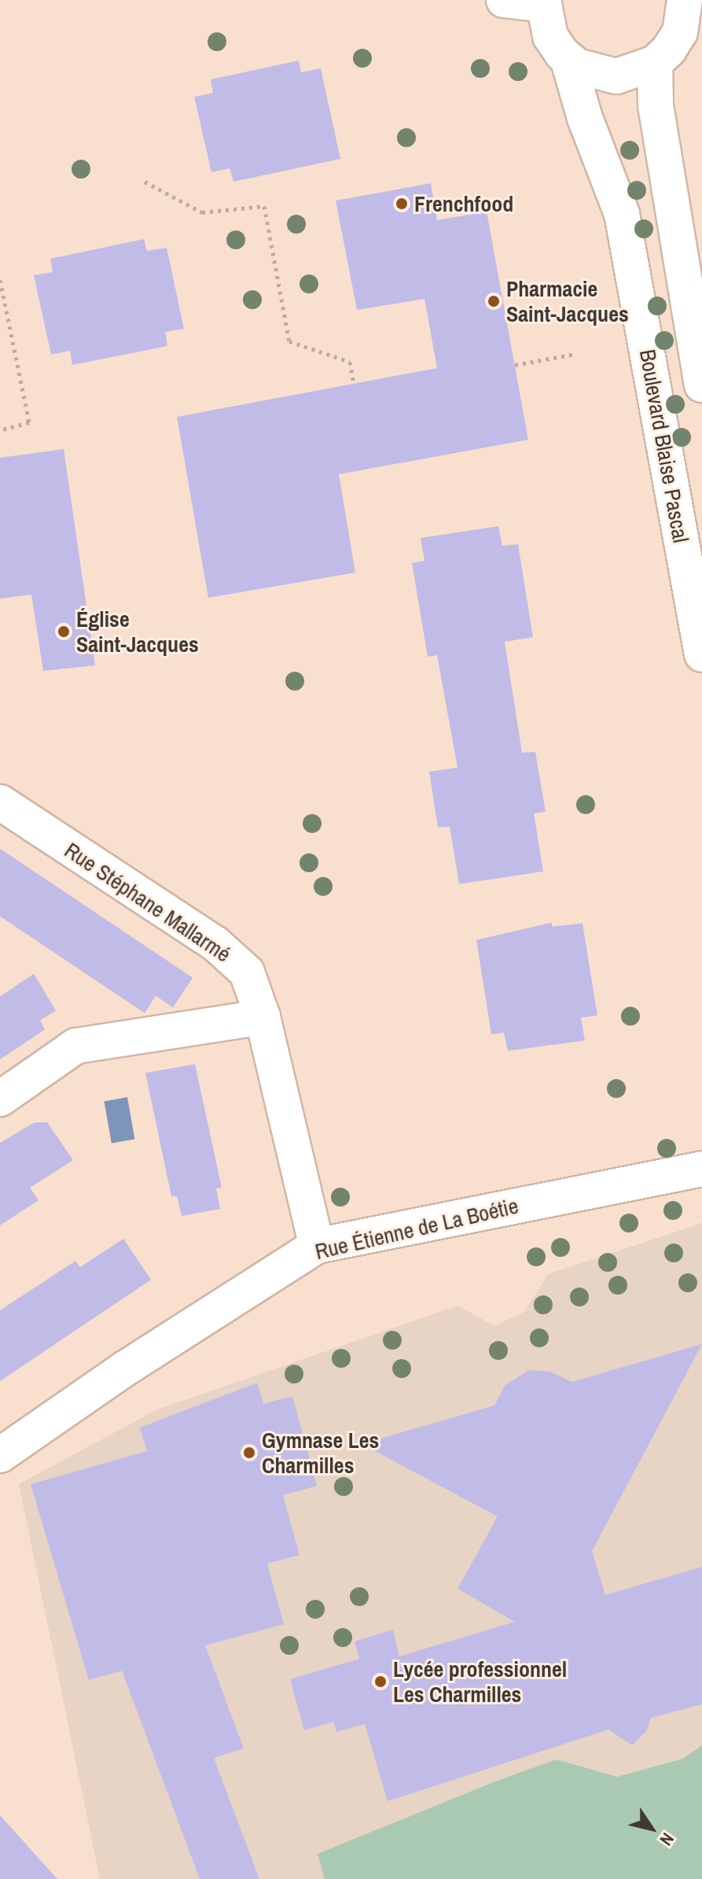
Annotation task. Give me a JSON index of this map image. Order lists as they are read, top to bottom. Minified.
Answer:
{"streets":{"street":["Boulevard Blaise Pascal","Rue Stéphane Mallarmé","Rue Étienne de La Boétie"]},"crossings":[["Rue Stéphane Mallarmé","Rue Étienne de La Boétie"]],"places":["Frenchfood","Pharmacie Saint-Jacques","Église Saint-Jacques","Gymnase Les Charmilles","Lycée professionnel Les Charmilles"],"north":"bottom right"}
